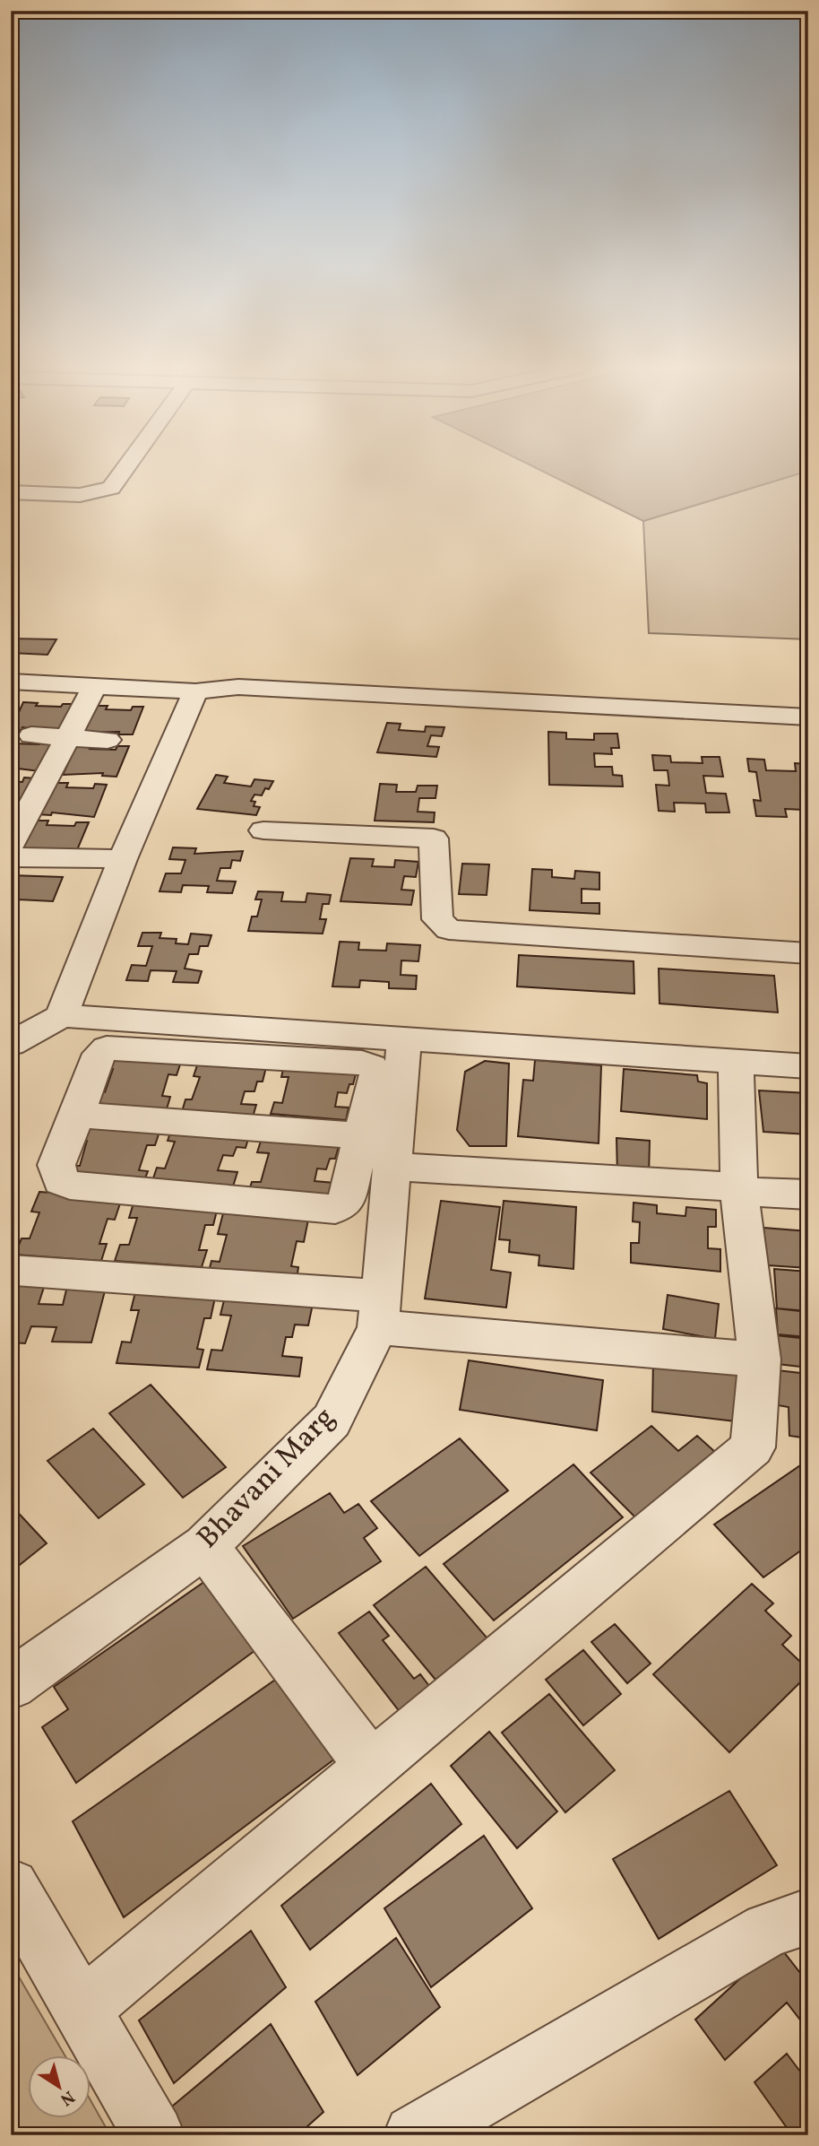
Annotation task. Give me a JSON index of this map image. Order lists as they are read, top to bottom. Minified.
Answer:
{"streets":{"street":["Bhavani Marg"]},"north":"bottom right"}
